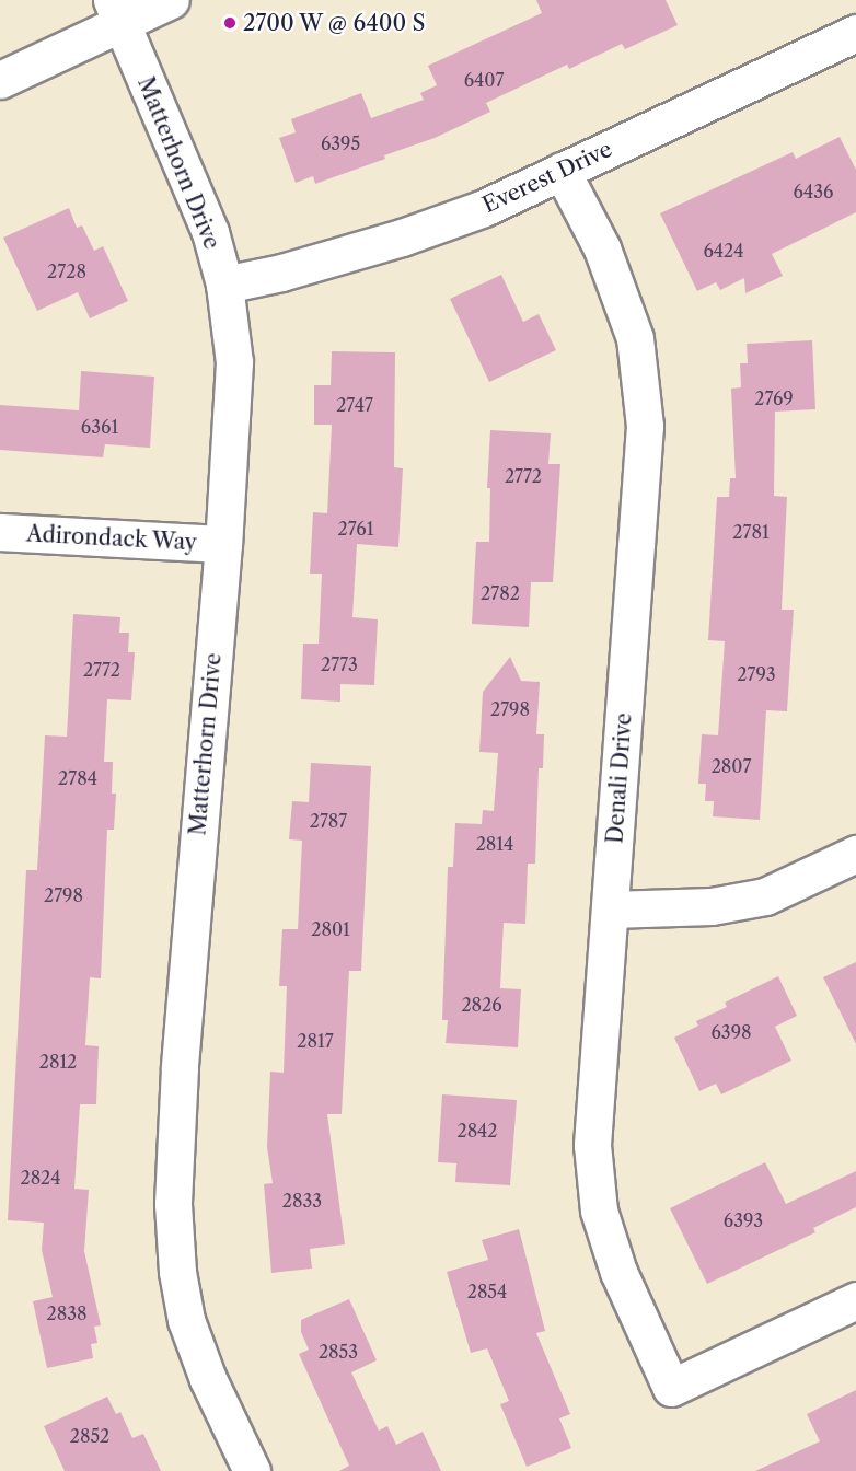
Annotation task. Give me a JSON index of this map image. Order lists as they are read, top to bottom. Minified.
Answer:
{"streets":{"street":["Matterhorn Drive","Everest Drive","Adirondack Way","Denali Drive"]},"crossings":[["Matterhorn Drive","Everest Drive"],["Matterhorn Drive","Adirondack Way"],["Everest Drive","Denali Drive"]],"places":["2700 W @ 6400 S"],"house_numbers":["6407","6395","6436","6424","2728","2769","2747","6361","2772","2761","2781","2782","2773","2772","2793","2798","2807","2784","2787","2814","2798","2801","2826","6398","2817","2812","2842","2824","2833","6393","2854","2838","2853","2852"]}
